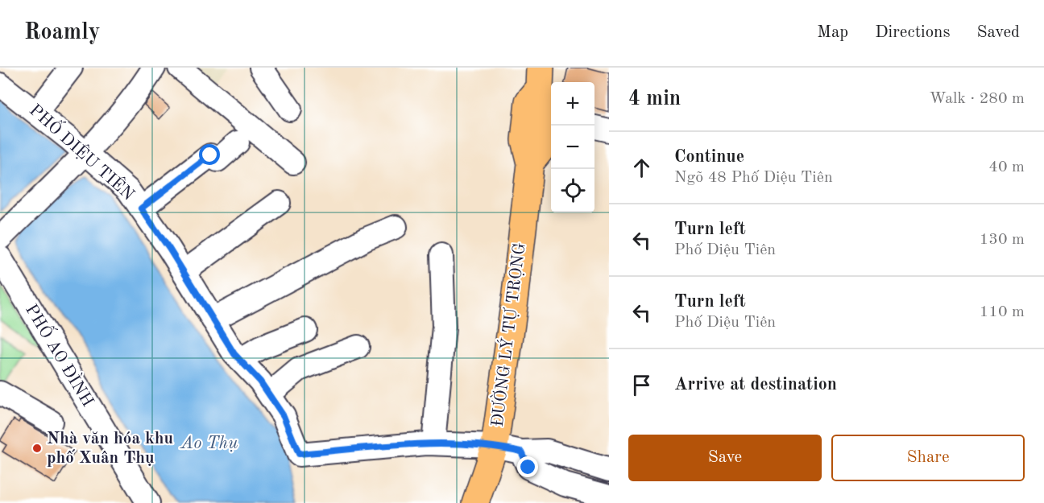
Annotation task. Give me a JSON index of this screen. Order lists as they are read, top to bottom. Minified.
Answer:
{"streets":{"main road":["ĐƯỜNG LÝ TỰ TRỌNG"],"street":["PHỐ DIỆU TIÊN","PHỐ AO ĐÌNH"]},"crossings":[["PHỐ DIỆU TIÊN","ĐƯỜNG LÝ TỰ TRỌNG"]],"water":["Ao Thụ"],"places":["Nhà văn hóa khu phố Xuân Thụ"],"page":{"header":"Roamly","nav":["Map","Directions","Saved"],"heading":["4 min","Walk · 280 m"],"map_buttons":["+","−"],"list":[["Continue","Ngõ 48 Phố Diệu Tiên","40 m"],["Turn left","Phố Diệu Tiên","130 m"],["Turn left","Phố Diệu Tiên","110 m"],"Arrive at destination"],"buttons":["Save","Share"]}}
